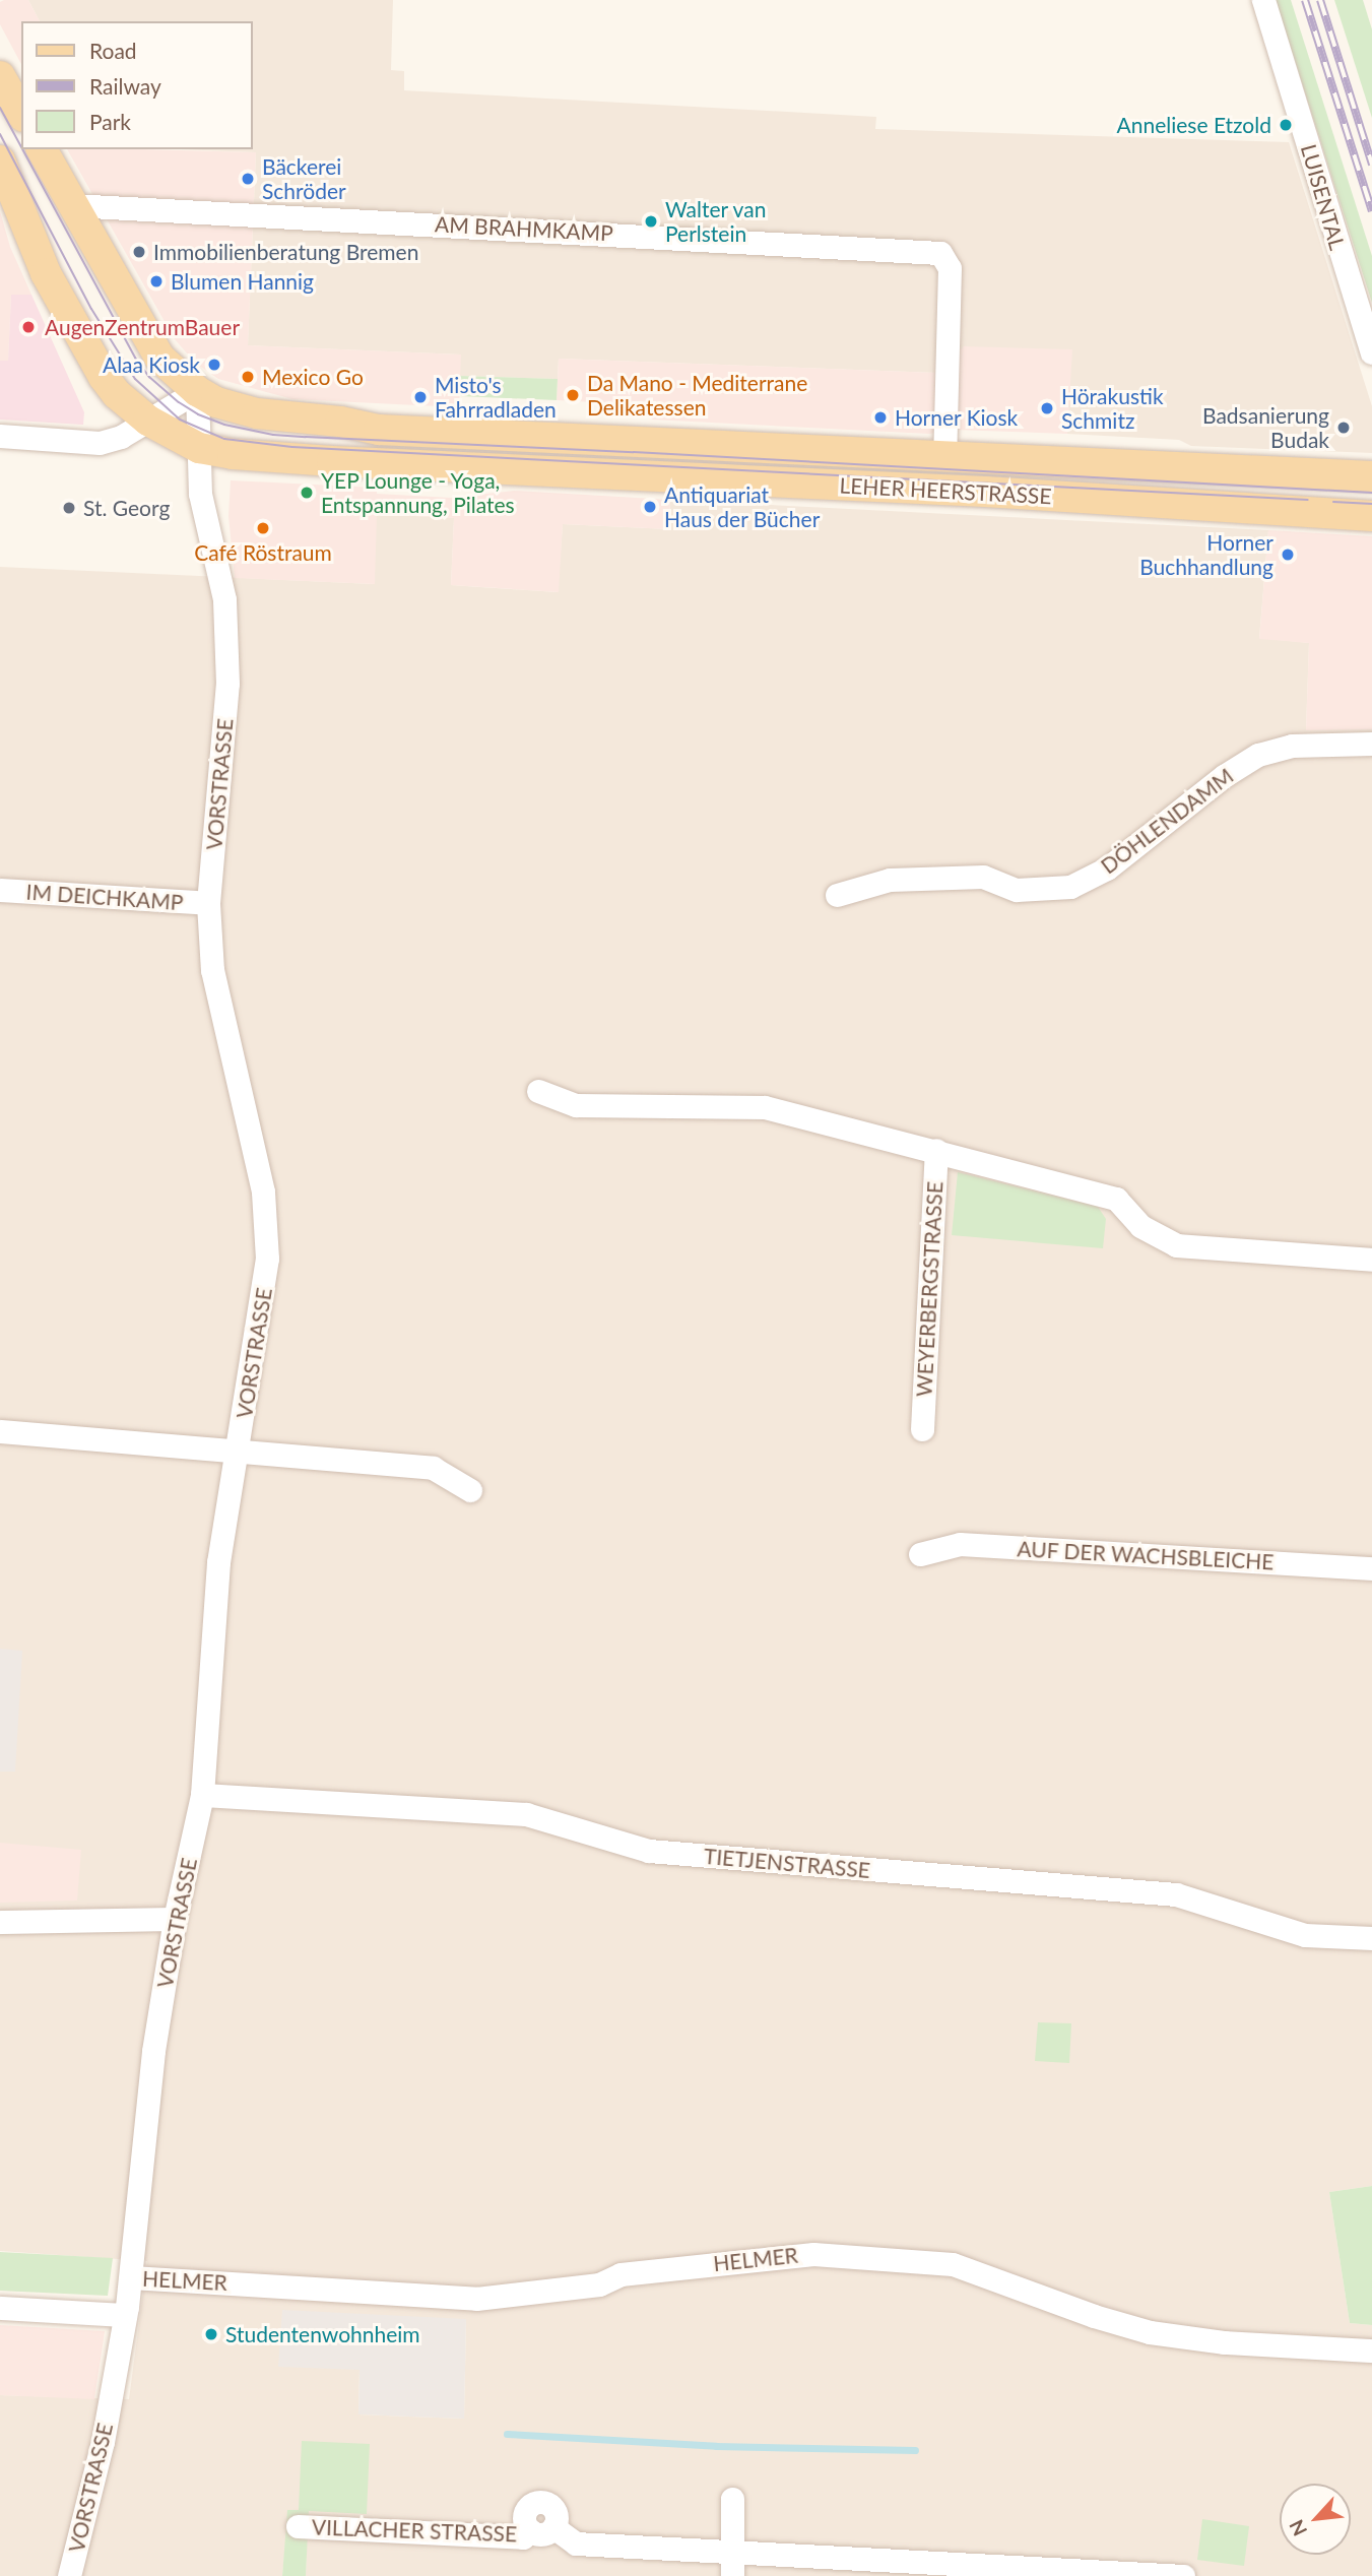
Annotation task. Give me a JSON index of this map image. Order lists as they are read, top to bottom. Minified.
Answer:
{"streets":{"main road":["LEHER HEERSTRASSE"],"street":["LUISENTAL","AM BRAHMKAMP","VORSTRASSE","DÖHLENDAMM","IM DEICHKAMP","WEYERBERGSTRASSE","AUF DER WACHSBLEICHE","TIETJENSTRASSE","HELMER","VILLACHER STRASSE"]},"crossings":[["AM BRAHMKAMP","LEHER HEERSTRASSE"],["LEHER HEERSTRASSE","VORSTRASSE"],["VORSTRASSE","IM DEICHKAMP"],["VORSTRASSE","TIETJENSTRASSE"],["VORSTRASSE","HELMER"]],"places":["Anneliese Etzold","Bäckerei Schröder","Walter van Perlstein","Immobilienberatung Bremen","Blumen Hannig","AugenZentrumBauer","Alaa Kiosk","Mexico Go","Da Mano - Mediterrane Delikatessen","Misto's Fahrradladen","Hörakustik Schmitz","Horner Kiosk","Badsanierung Budak","YEP Lounge - Yoga, Entspannung, Pilates","Antiquariat Haus der Bücher","St. Georg","Café Röstraum","Horner Buchhandlung","Studentenwohnheim"],"legend":["Road","Railway","Park"],"north":"bottom left"}
